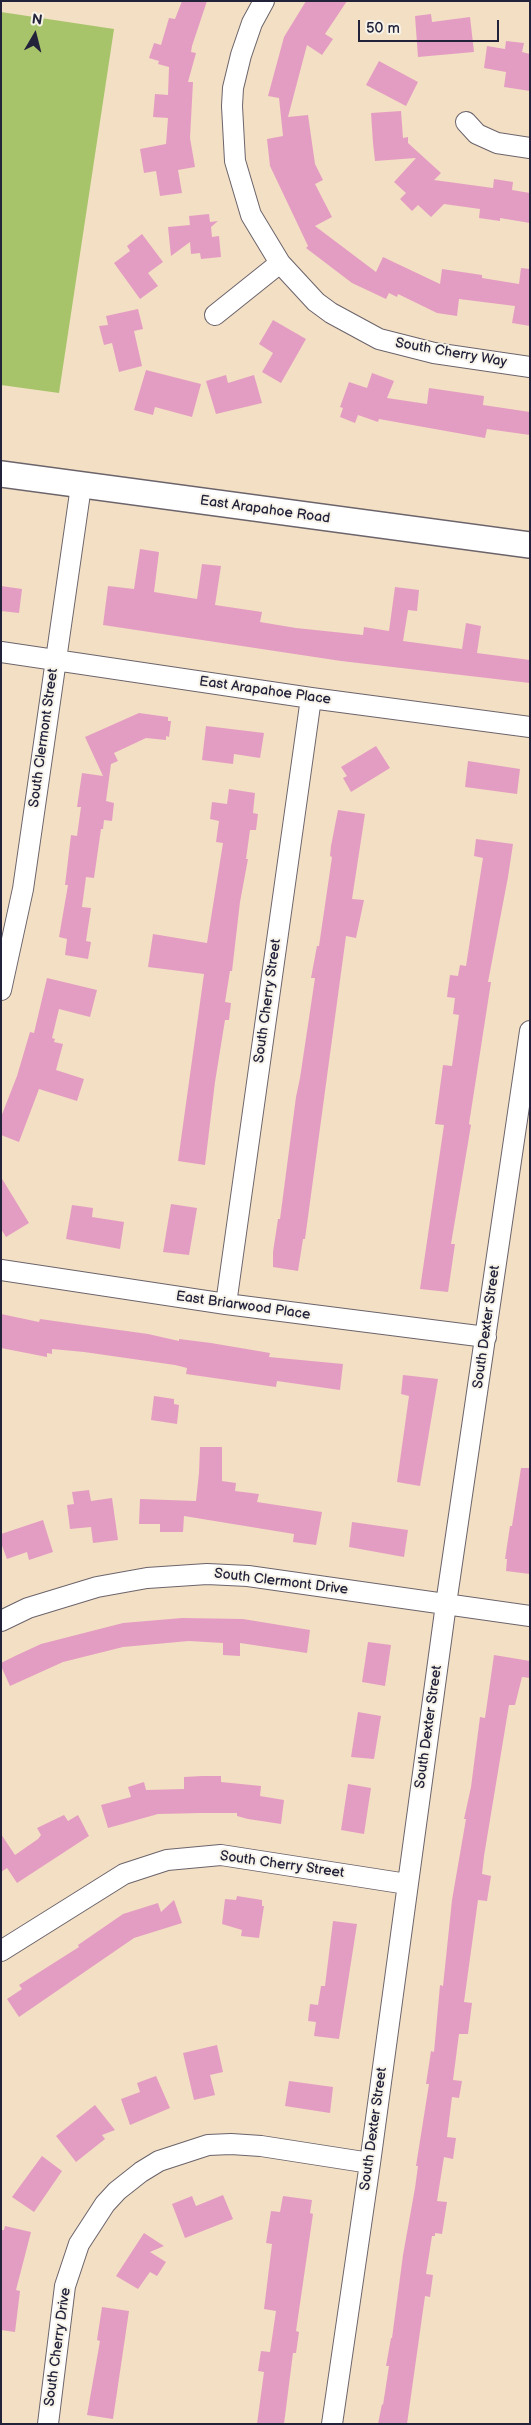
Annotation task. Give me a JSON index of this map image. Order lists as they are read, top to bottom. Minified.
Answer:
{"streets":{"main road":["East Arapahoe Road"],"street":["South Cherry Way","East Arapahoe Place","South Clermont Street","South Cherry Street","East Briarwood Place","South Dexter Street","South Clermont Drive","South Cherry Drive"]},"crossings":[["East Arapahoe Road","South Clermont Street"],["East Arapahoe Place","South Clermont Street"],["East Arapahoe Place","South Cherry Street"],["South Cherry Street","East Briarwood Place"],["South Cherry Street","South Dexter Street"],["East Briarwood Place","South Dexter Street"],["South Dexter Street","South Clermont Drive"],["South Dexter Street","South Cherry Drive"]],"scale_bar":"50 m","north":"top"}
